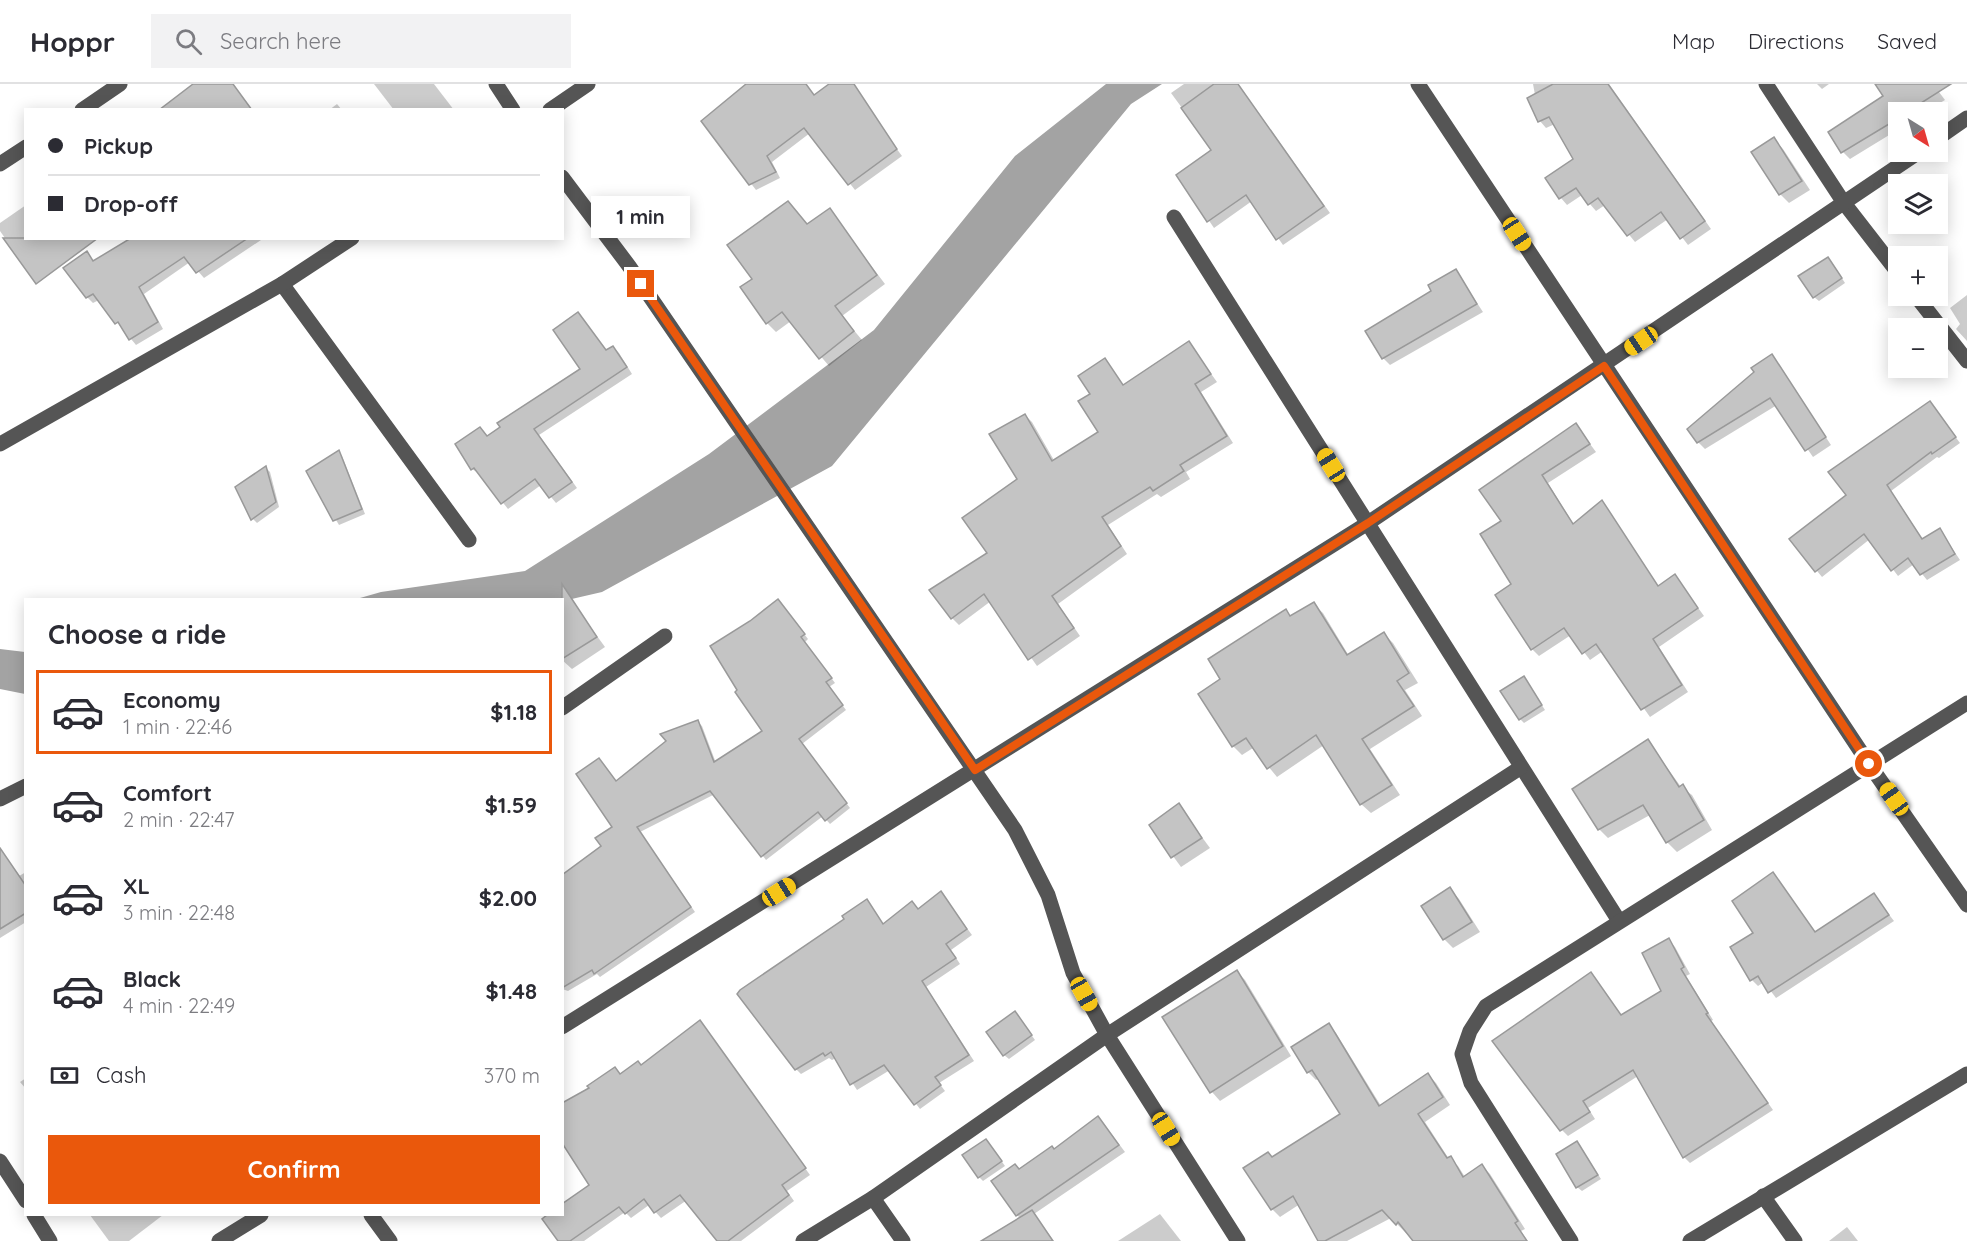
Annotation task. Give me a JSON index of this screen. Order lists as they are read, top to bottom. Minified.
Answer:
{"north":"bottom right","page":{"header":"Hoppr","search":"Search here","nav":["Map","Directions","Saved"],"map_buttons":["+","−"],"banner":["Pickup","Drop-off"],"bubble":"1 min","heading":"Choose a ride","list":[{"name":"Economy","note":"1 min · 22:46","value":"$1.18"},{"name":"Comfort","note":"2 min · 22:47","value":"$1.59"},{"name":"XL","note":"3 min · 22:48","value":"$2.00"},{"name":"Black","note":"4 min · 22:49","value":"$1.48"}],"pay":["Cash","370 m"],"buttons":"Confirm"}}
